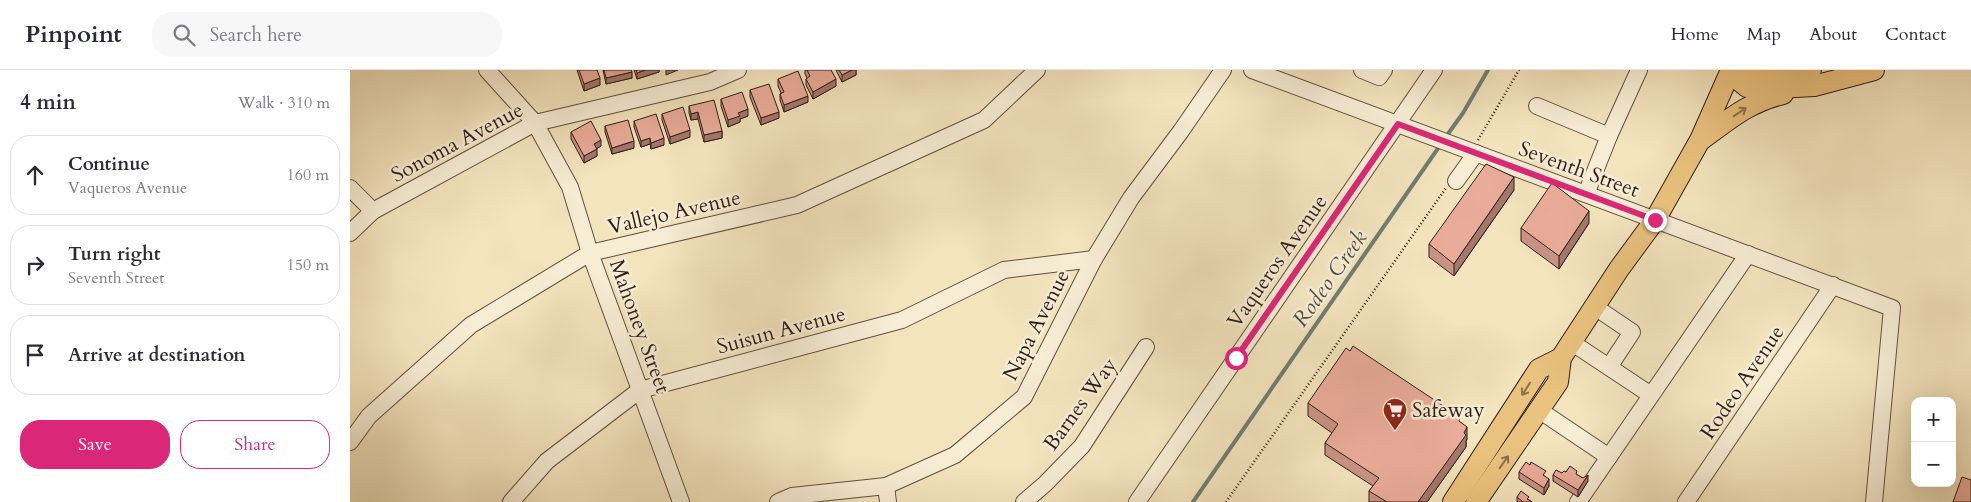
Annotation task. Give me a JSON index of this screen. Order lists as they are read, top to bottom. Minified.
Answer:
{"streets":{"street":["Sonoma Avenue","Seventh Street","Vallejo Avenue","Vaqueros Avenue","Napa Avenue","Mahoney Street","Suisun Avenue","Rodeo Avenue","Barnes Way"]},"crossings":[["Sonoma Avenue","Mahoney Street"],["Seventh Street","Vaqueros Avenue"],["Seventh Street","Rodeo Avenue"],["Vallejo Avenue","Mahoney Street"],["Napa Avenue","Suisun Avenue"],["Mahoney Street","Suisun Avenue"]],"water":["Rodeo Creek"],"places":{"supermarket":["Safeway"]},"page":{"header":"Pinpoint","search":"Search here","nav":["Home","Map","About","Contact"],"heading":["4 min","Walk · 310 m"],"list":[["Continue","Vaqueros Avenue","160 m"],["Turn right","Seventh Street","150 m"],"Arrive at destination"],"map_buttons":["+","−"],"buttons":["Save","Share"]}}
